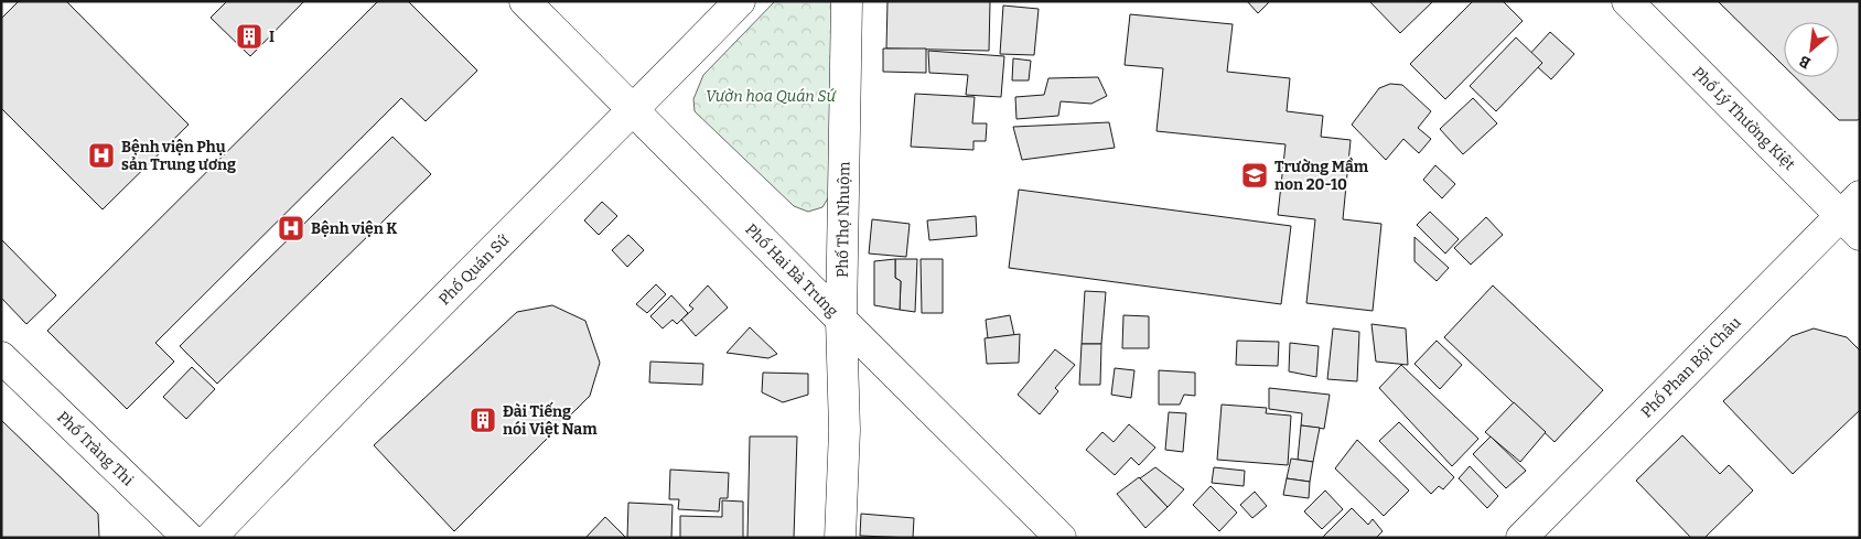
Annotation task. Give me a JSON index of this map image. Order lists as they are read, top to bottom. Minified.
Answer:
{"streets":{"street":["Phố Lý Thường Kiệt","Phố Thợ Nhuộm","Phố Quán Sứ","Phố Hai Bà Trưng","Phố Phan Bội Châu","Phố Tràng Thi"]},"crossings":[["Phố Lý Thường Kiệt","Phố Phan Bội Châu"],["Phố Thợ Nhuộm","Phố Hai Bà Trưng"],["Phố Quán Sứ","Phố Hai Bà Trưng"]],"parks":["Vườn hoa Quán Sứ"],"places":{"building":["I","Đài Tiếng nói Việt Nam"],"hospital":["Bệnh viện Phụ sản Trung ương","Bệnh viện K"],"school or university":["Trường Mầm non 20-10"]},"north":"bottom left"}
